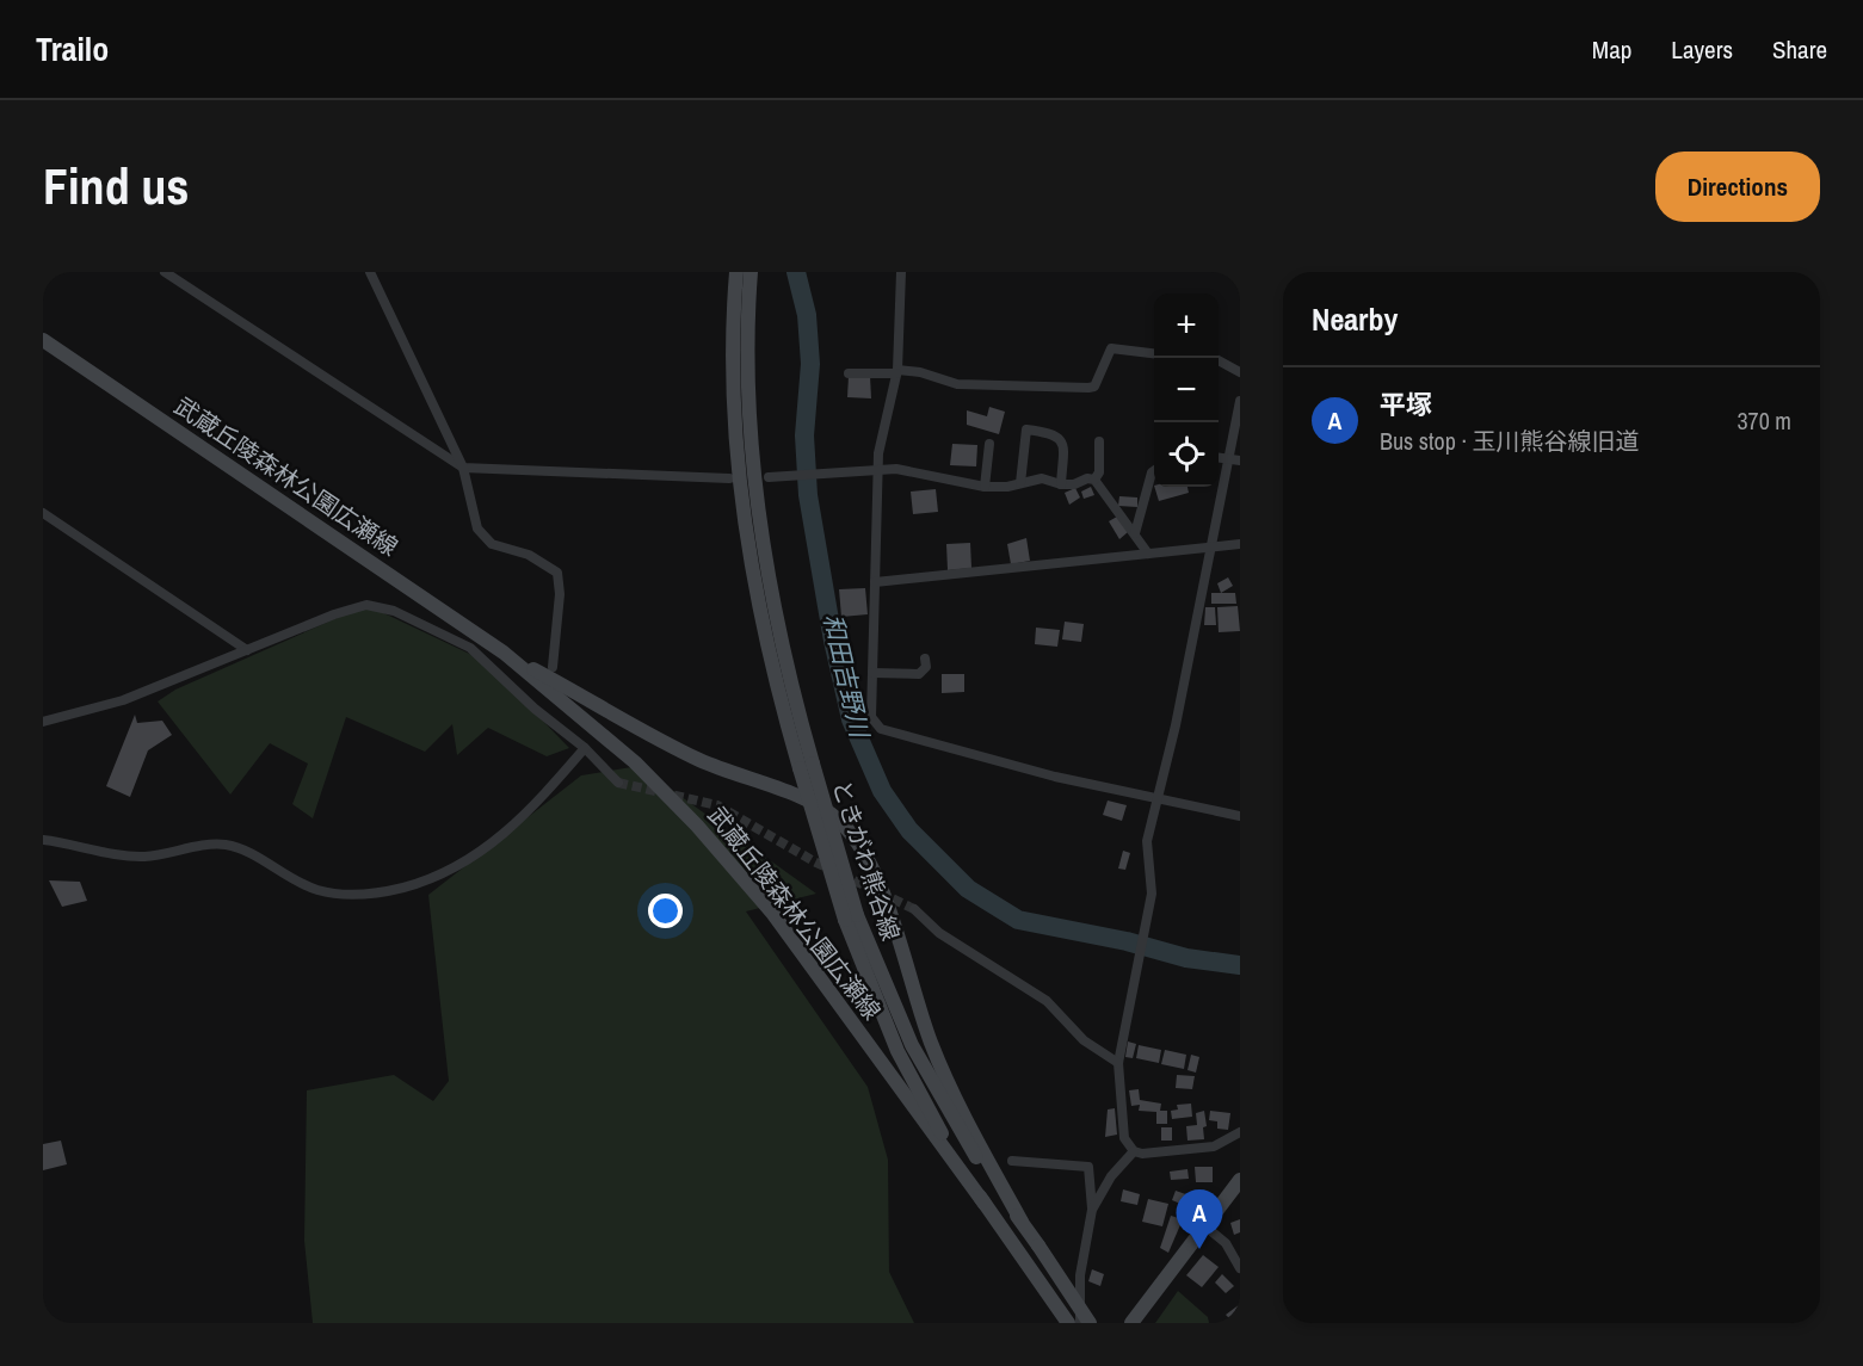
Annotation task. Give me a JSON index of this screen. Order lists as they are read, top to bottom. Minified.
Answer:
{"streets":{"main road":["武蔵丘陵森林公園広瀬線","ときがわ熊谷線"]},"crossings":[["武蔵丘陵森林公園広瀬線","ときがわ熊谷線"]],"water":["和田吉野川"],"page":{"header":"Trailo","nav":["Map","Layers","Share"],"buttons":"Directions","title":"Find us","heading":"Nearby","map_buttons":["+","−"],"list":[{"mark":"A","name":"平塚","note":"Bus stop · 玉川熊谷線旧道","value":"370 m"}],"pins":"A"}}
